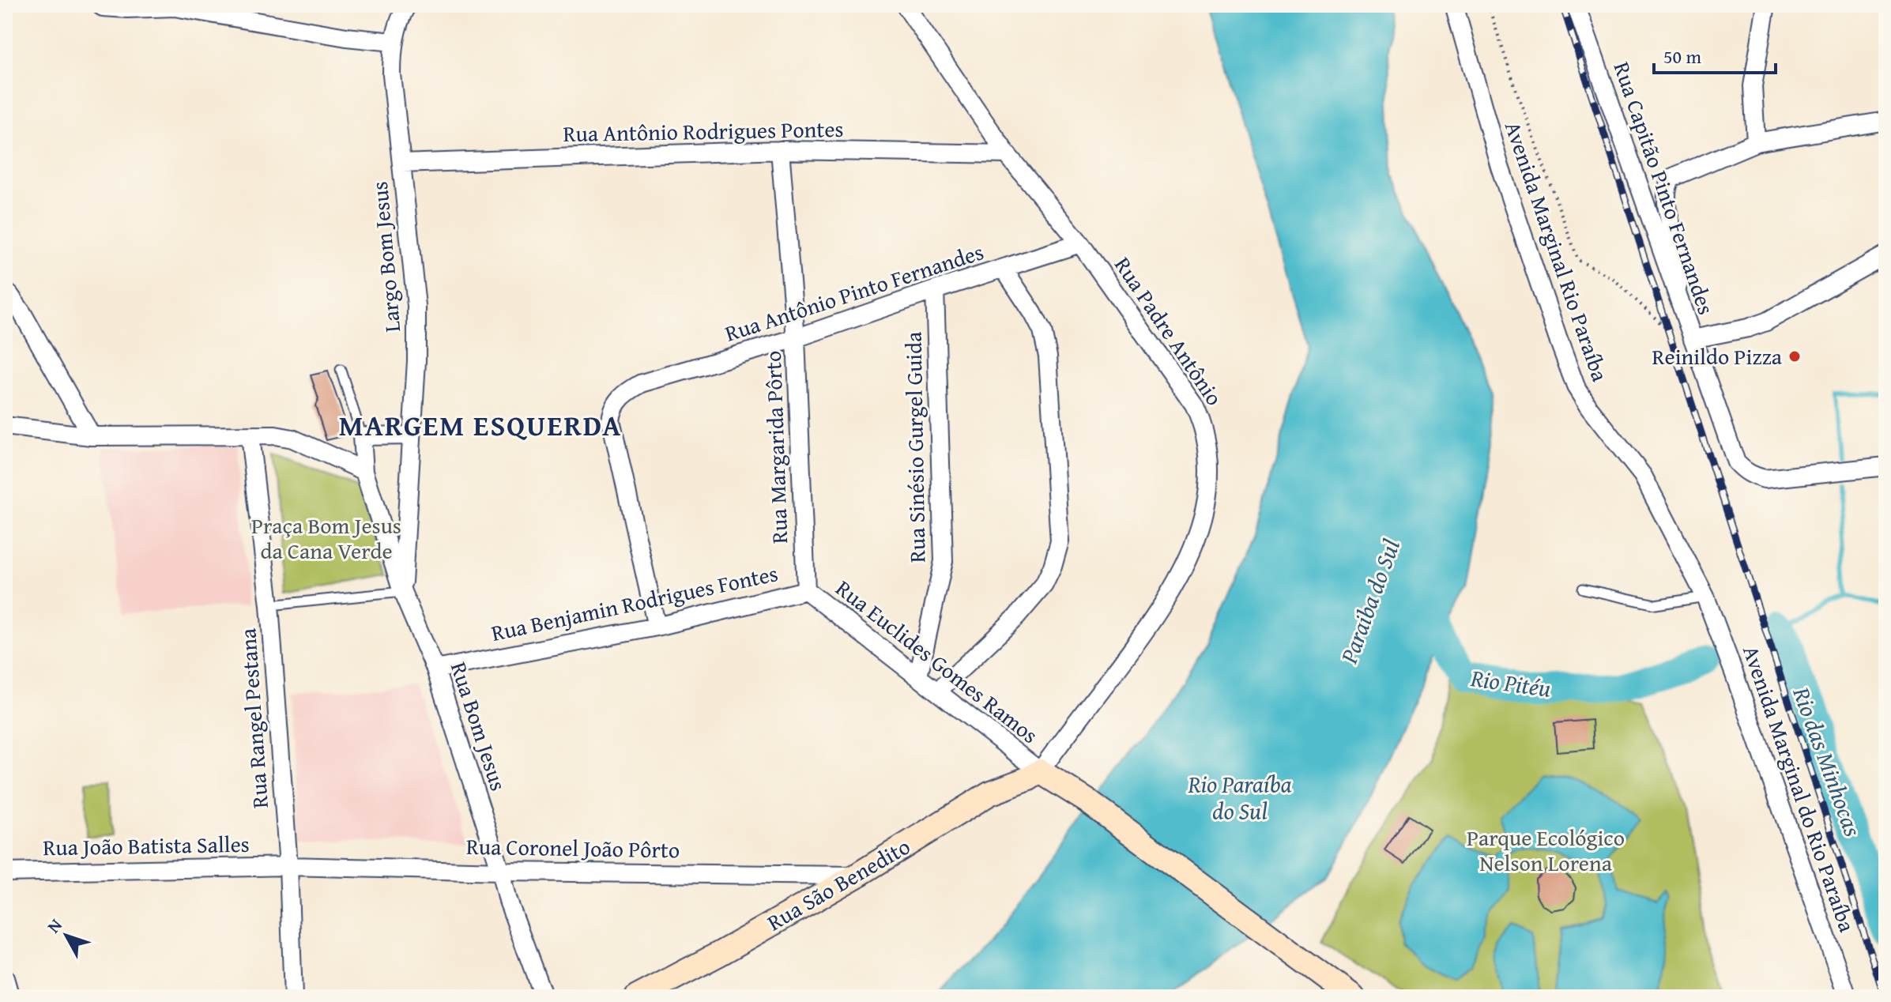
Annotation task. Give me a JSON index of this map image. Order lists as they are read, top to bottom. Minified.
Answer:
{"streets":{"main road":["Rua São Benedito"],"street":["Rua Antônio Rodrigues Pontes","Rua Capitão Pinto Fernandes","Avenida Marginal Rio Paraíba","Largo Bom Jesus","Rua Antônio Pinto Fernandes","Rua Padre Antônio","Rua Margarida Pôrto","Rua Sinésio Gurgel Guida","Rua Benjamin Rodrigues Fontes","Rua Euclides Gomes Ramos","Rua Rangel Pestana","Rua Bom Jesus","Avenida Marginal do Rio Paraíba","Rua João Batista Salles","Rua Coronel João Pôrto"]},"crossings":[["Rua Antônio Rodrigues Pontes","Largo Bom Jesus"],["Rua Antônio Rodrigues Pontes","Rua Padre Antônio"],["Rua Antônio Rodrigues Pontes","Rua Margarida Pôrto"],["Avenida Marginal Rio Paraíba","Avenida Marginal do Rio Paraíba"],["Largo Bom Jesus","Rua Bom Jesus"],["Rua Antônio Pinto Fernandes","Rua Padre Antônio"],["Rua Antônio Pinto Fernandes","Rua Margarida Pôrto"],["Rua Antônio Pinto Fernandes","Rua Sinésio Gurgel Guida"],["Rua Antônio Pinto Fernandes","Rua Benjamin Rodrigues Fontes"],["Rua Padre Antônio","Rua Euclides Gomes Ramos"],["Rua Padre Antônio","Rua São Benedito"],["Rua Margarida Pôrto","Rua Benjamin Rodrigues Fontes"],["Rua Margarida Pôrto","Rua Euclides Gomes Ramos"],["Rua Sinésio Gurgel Guida","Rua Euclides Gomes Ramos"],["Rua Benjamin Rodrigues Fontes","Rua Euclides Gomes Ramos"],["Rua Benjamin Rodrigues Fontes","Rua Bom Jesus"],["Rua Euclides Gomes Ramos","Rua São Benedito"],["Rua Rangel Pestana","Rua João Batista Salles"],["Rua Rangel Pestana","Rua Coronel João Pôrto"],["Rua Bom Jesus","Rua Coronel João Pôrto"],["Rua João Batista Salles","Rua Coronel João Pôrto"],["Rua Coronel João Pôrto","Rua São Benedito"]],"districts":["MARGEM ESQUERDA"],"water":["Paraiba do Sul","Rio Pitéu","Rio das Minhocas","Rio Paraíba do Sul"],"parks":["Praça Bom Jesus da Cana Verde","Parque Ecológico Nelson Lorena"],"places":["Reinildo Pizza"],"scale_bar":"50 m","north":"top left"}
